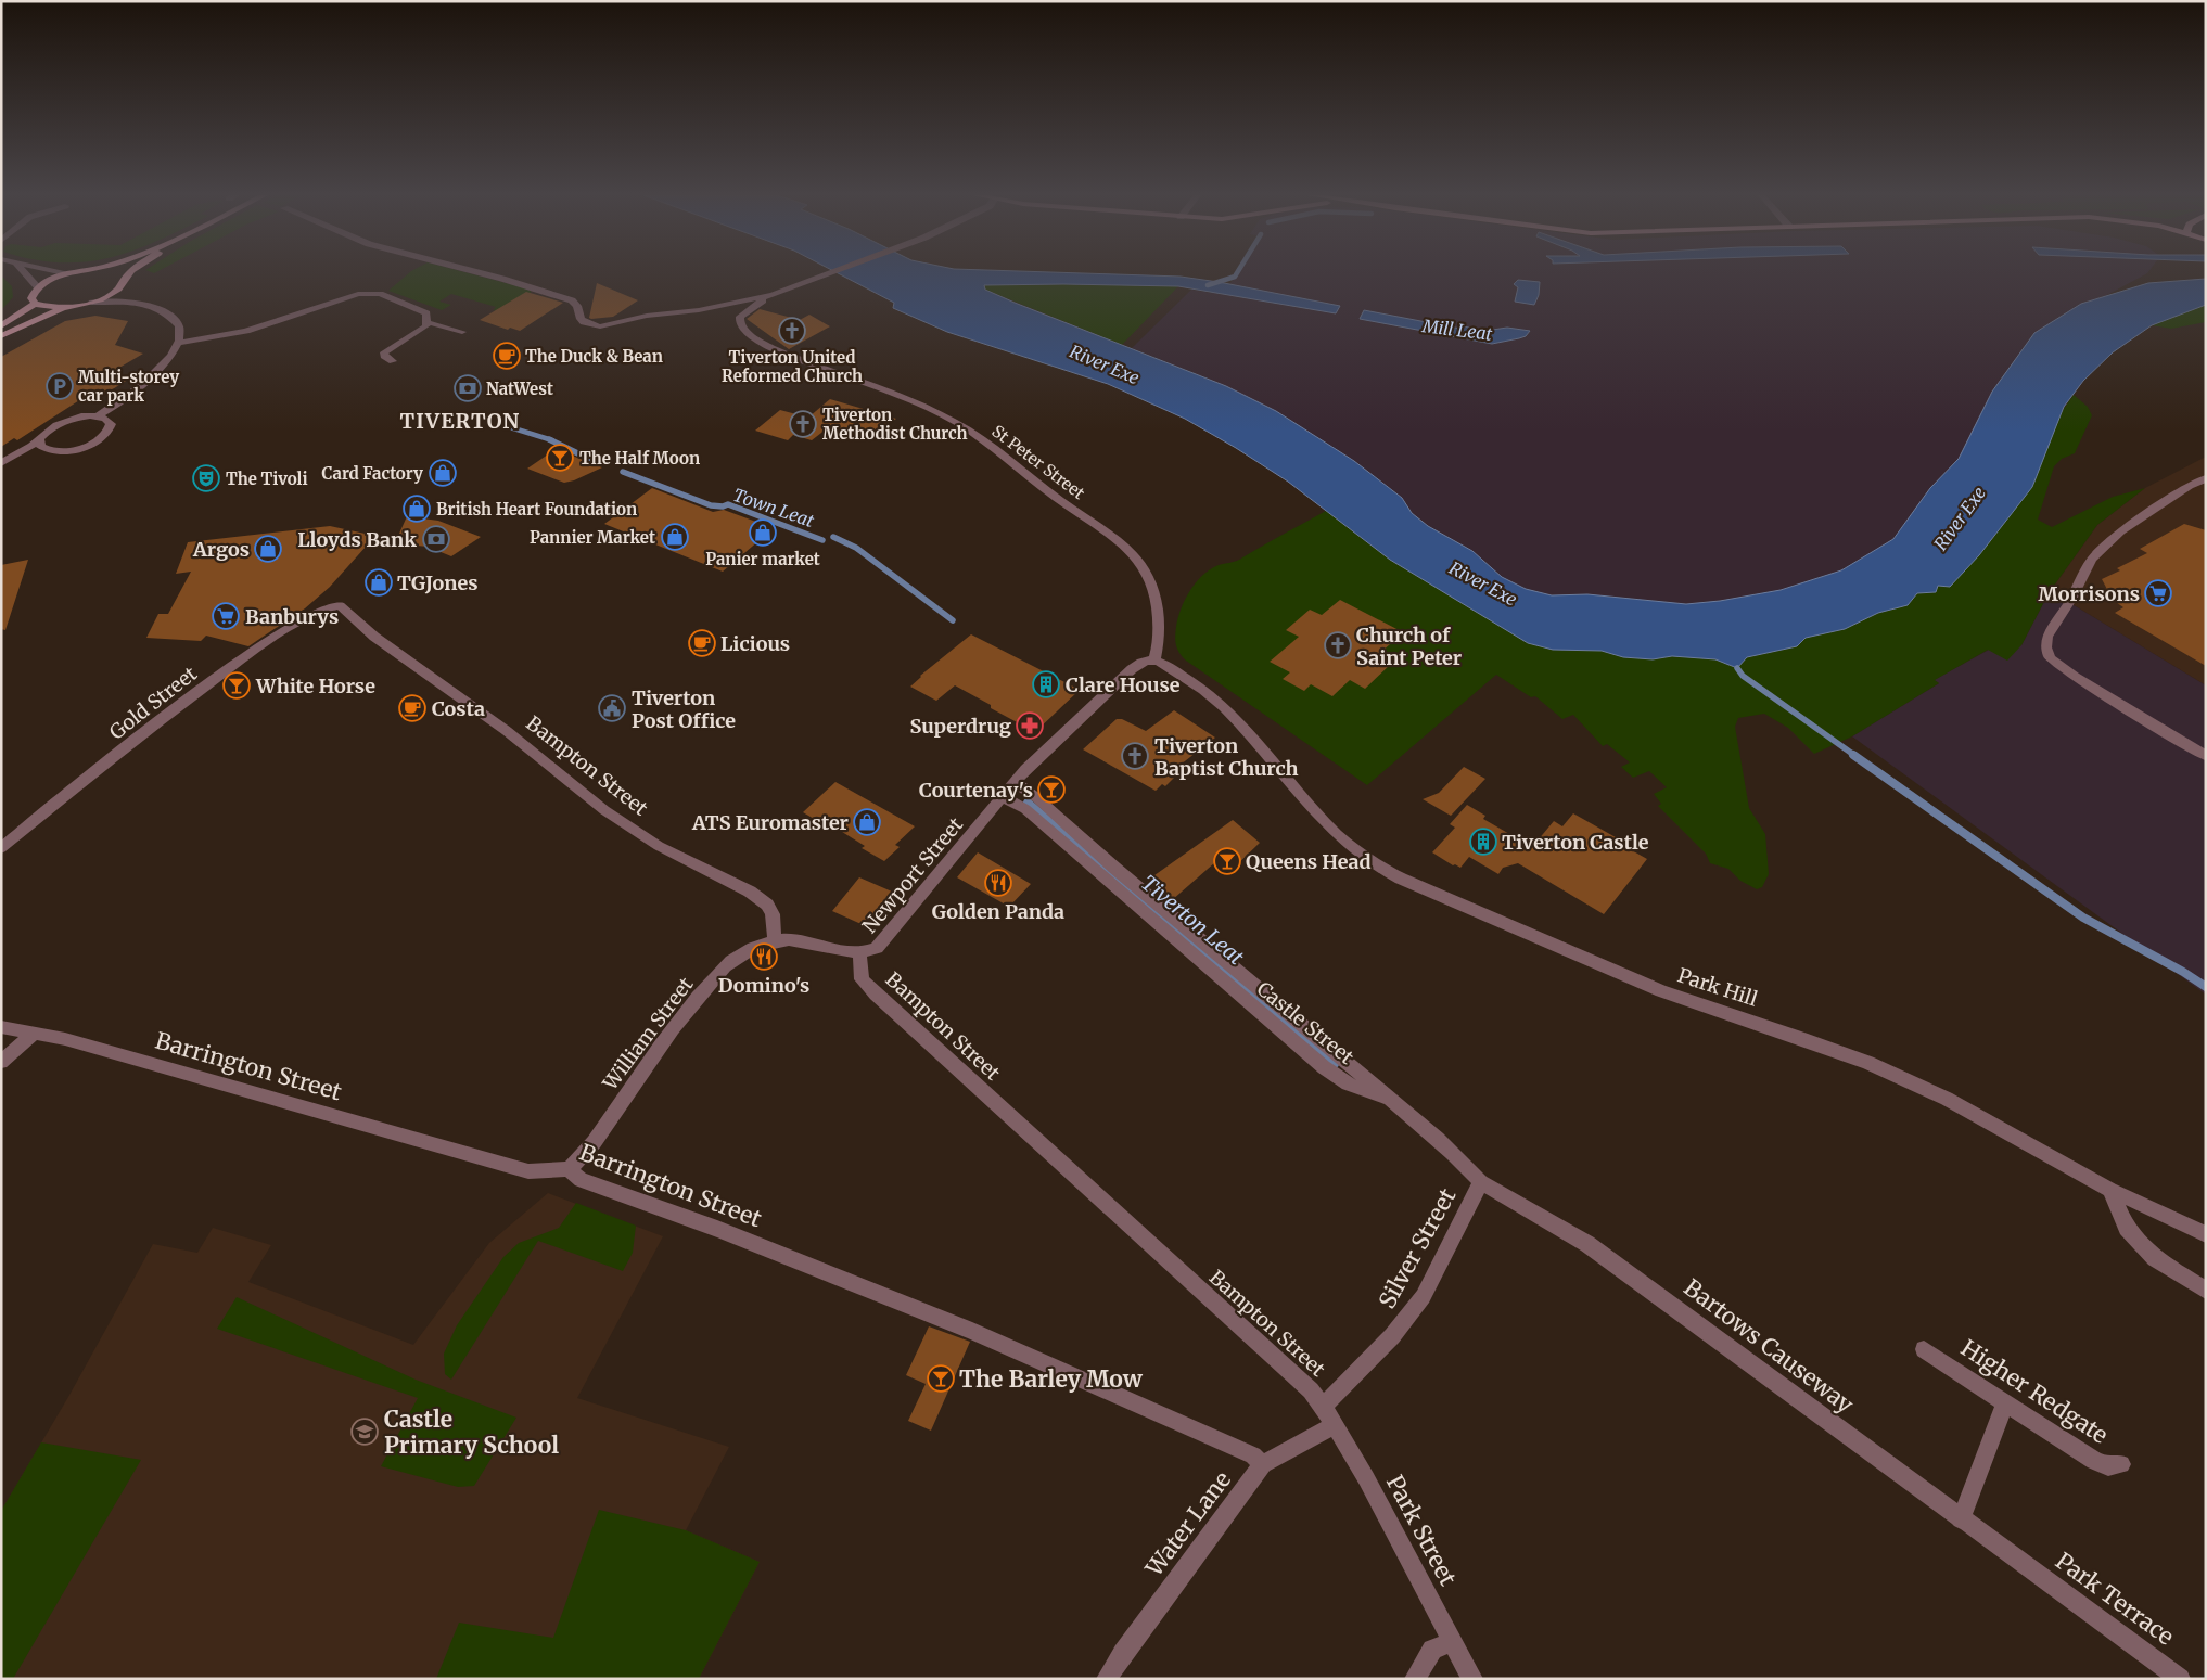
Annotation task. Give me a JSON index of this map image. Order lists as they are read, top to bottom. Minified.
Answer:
{"streets":{"street":["St Peter Street","Gold Street","Bampton Street","Newport Street","Park Hill","Castle Street","William Street","Barrington Street","Silver Street","Bartows Causeway","Higher Redgate","Water Lane","Park Street","Park Terrace"]},"crossings":[["St Peter Street","Newport Street"],["St Peter Street","Park Hill"],["Gold Street","Bampton Street"],["Bampton Street","Newport Street"],["Bampton Street","William Street"],["Bampton Street","Silver Street"],["Bampton Street","Park Street"],["Newport Street","Park Hill"],["Newport Street","Castle Street"],["Castle Street","Silver Street"],["Castle Street","Bartows Causeway"],["William Street","Barrington Street"],["Barrington Street","Water Lane"],["Silver Street","Bartows Causeway"],["Silver Street","Park Street"],["Bartows Causeway","Park Terrace"],["Water Lane","Park Street"]],"districts":["TIVERTON"],"water":["Mill Leat","River Exe","Town Leat","Tiverton Leat"],"places":{"church":["Tiverton United Reformed Church","Tiverton Methodist Church","Church of Saint Peter","Tiverton Baptist Church"],"cafe":["The Duck & Bean","Licious","Costa"],"parking":["Multi-storey car park"],"bank":["NatWest","Lloyds Bank"],"bar":["The Half Moon","White Horse","Courtenay's","Queens Head","The Barley Mow"],"shop":["Card Factory","British Heart Foundation","Panier market","Pannier Market","Argos","TGJones","ATS Euromaster"],"theatre":["The Tivoli"],"supermarket":["Morrisons","Banburys"],"building":["Clare House","Tiverton Castle"],"public building":["Tiverton Post Office"],"pharmacy":["Superdrug"],"restaurant":["Golden Panda","Domino's"],"school or university":["Castle Primary School"]}}
